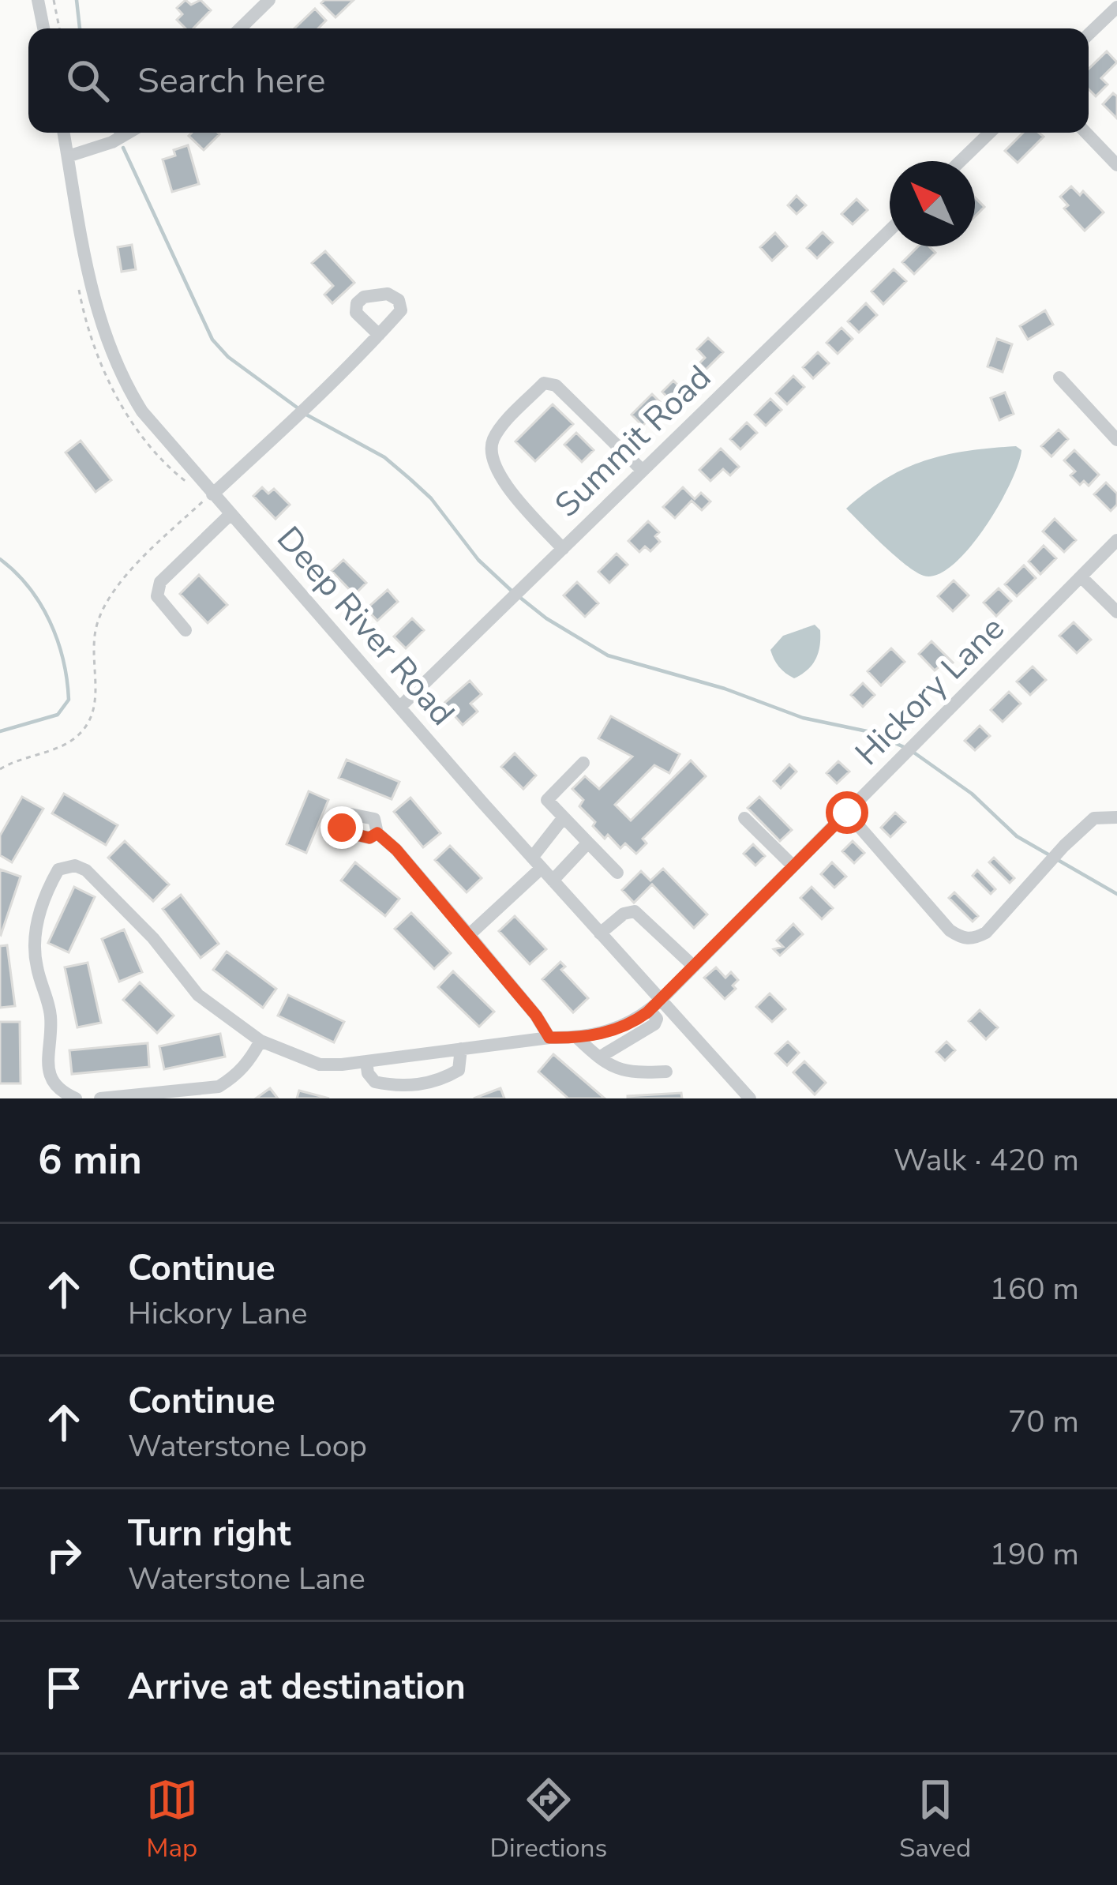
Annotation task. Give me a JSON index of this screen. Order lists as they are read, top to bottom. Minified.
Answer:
{"streets":{"street":["Summit Road","Deep River Road","Hickory Lane"]},"crossings":[["Summit Road","Deep River Road"],["Deep River Road","Hickory Lane"]],"north":"top left","page":{"search":"Search here","heading":["6 min","Walk · 420 m"],"list":[["Continue","Hickory Lane","160 m"],["Continue","Waterstone Loop","70 m"],["Turn right","Waterstone Lane","190 m"],"Arrive at destination"],"nav":["Map","Directions","Saved"]}}
